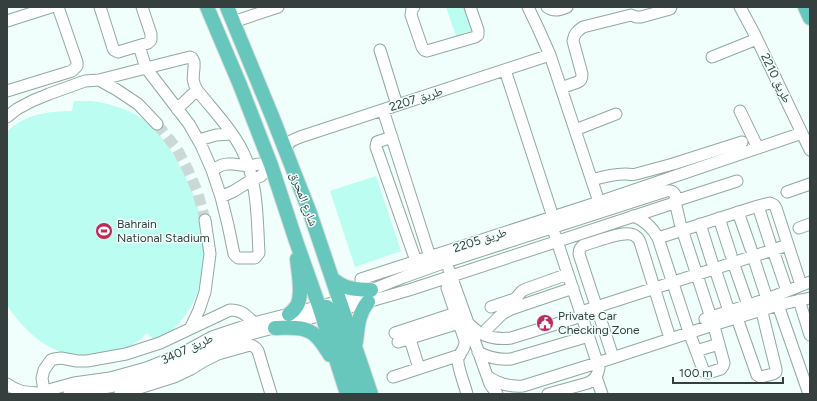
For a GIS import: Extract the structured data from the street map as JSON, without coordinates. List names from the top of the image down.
{
  "streets": {
    "main road": ["شارع المحرق"],
    "street": [
      "طريق 2210",
      "طريق 2207",
      "طريق 2205",
      "طريق 3407"
    ]
  },
  "crossings": [
    ["طريق 2210", "طريق 2205"],
    ["طريق 2207", "شارع المحرق"],
    ["شارع المحرق", "طريق 3407"]
  ],
  "places": {
    "sports": ["Bahrain National Stadium"],
    "public building": ["Private Car Checking Zone"]
  },
  "scale_bar": "100 m"
}
